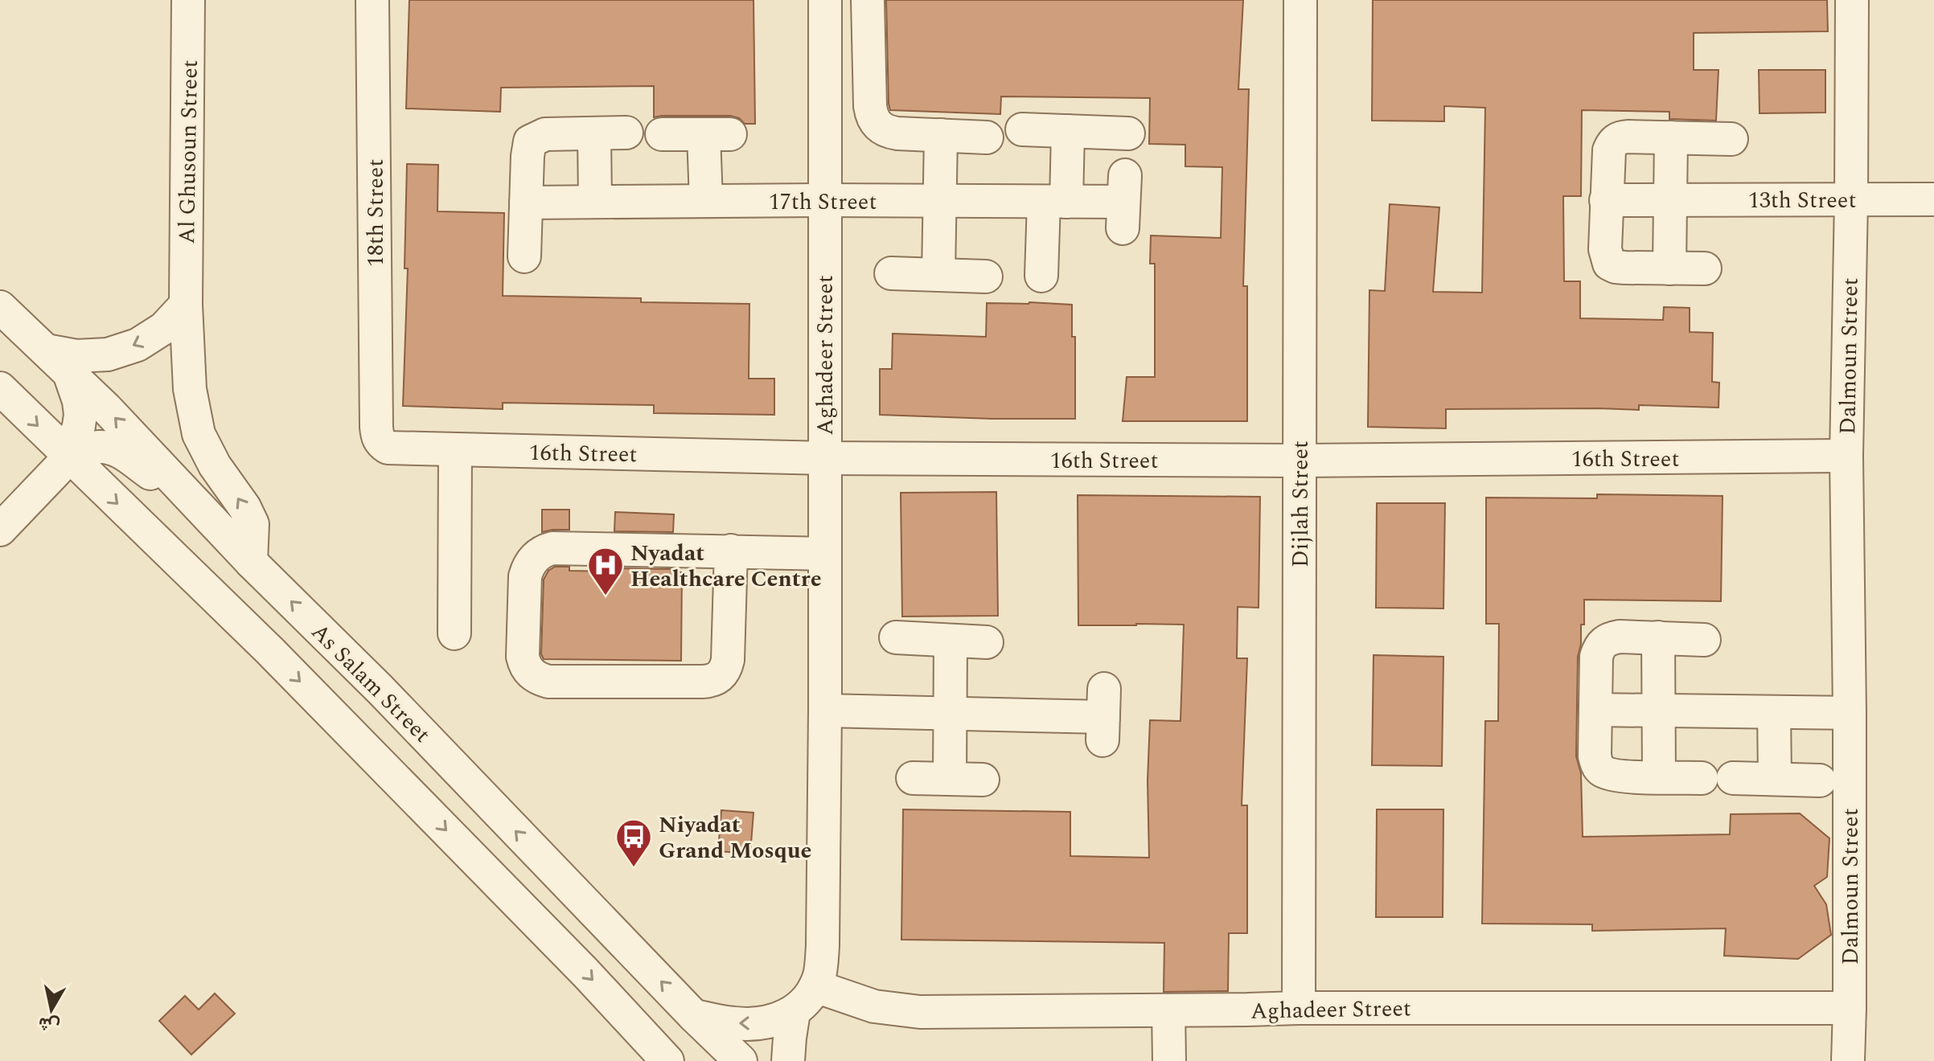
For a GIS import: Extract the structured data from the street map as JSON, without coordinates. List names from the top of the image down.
{
  "streets": {
    "street": [
      "Al Ghusoun Street",
      "13th Street",
      "17th Street",
      "18th Street",
      "Aghadeer Street",
      "Dalmoun Street",
      "16th Street",
      "Dijlah Street",
      "As Salam Street"
    ]
  },
  "crossings": [
    ["Al Ghusoun Street", "As Salam Street"],
    ["13th Street", "Dalmoun Street"],
    ["17th Street", "Aghadeer Street"],
    ["18th Street", "16th Street"],
    ["Aghadeer Street", "Dalmoun Street"],
    ["Aghadeer Street", "16th Street"],
    ["Aghadeer Street", "Dijlah Street"],
    ["Dalmoun Street", "16th Street"],
    ["16th Street", "Dijlah Street"]
  ],
  "places": {
    "hospital": ["Nyadat Healthcare Centre"],
    "bus stop": ["Niyadat Grand Mosque"]
  },
  "north": "bottom"
}
